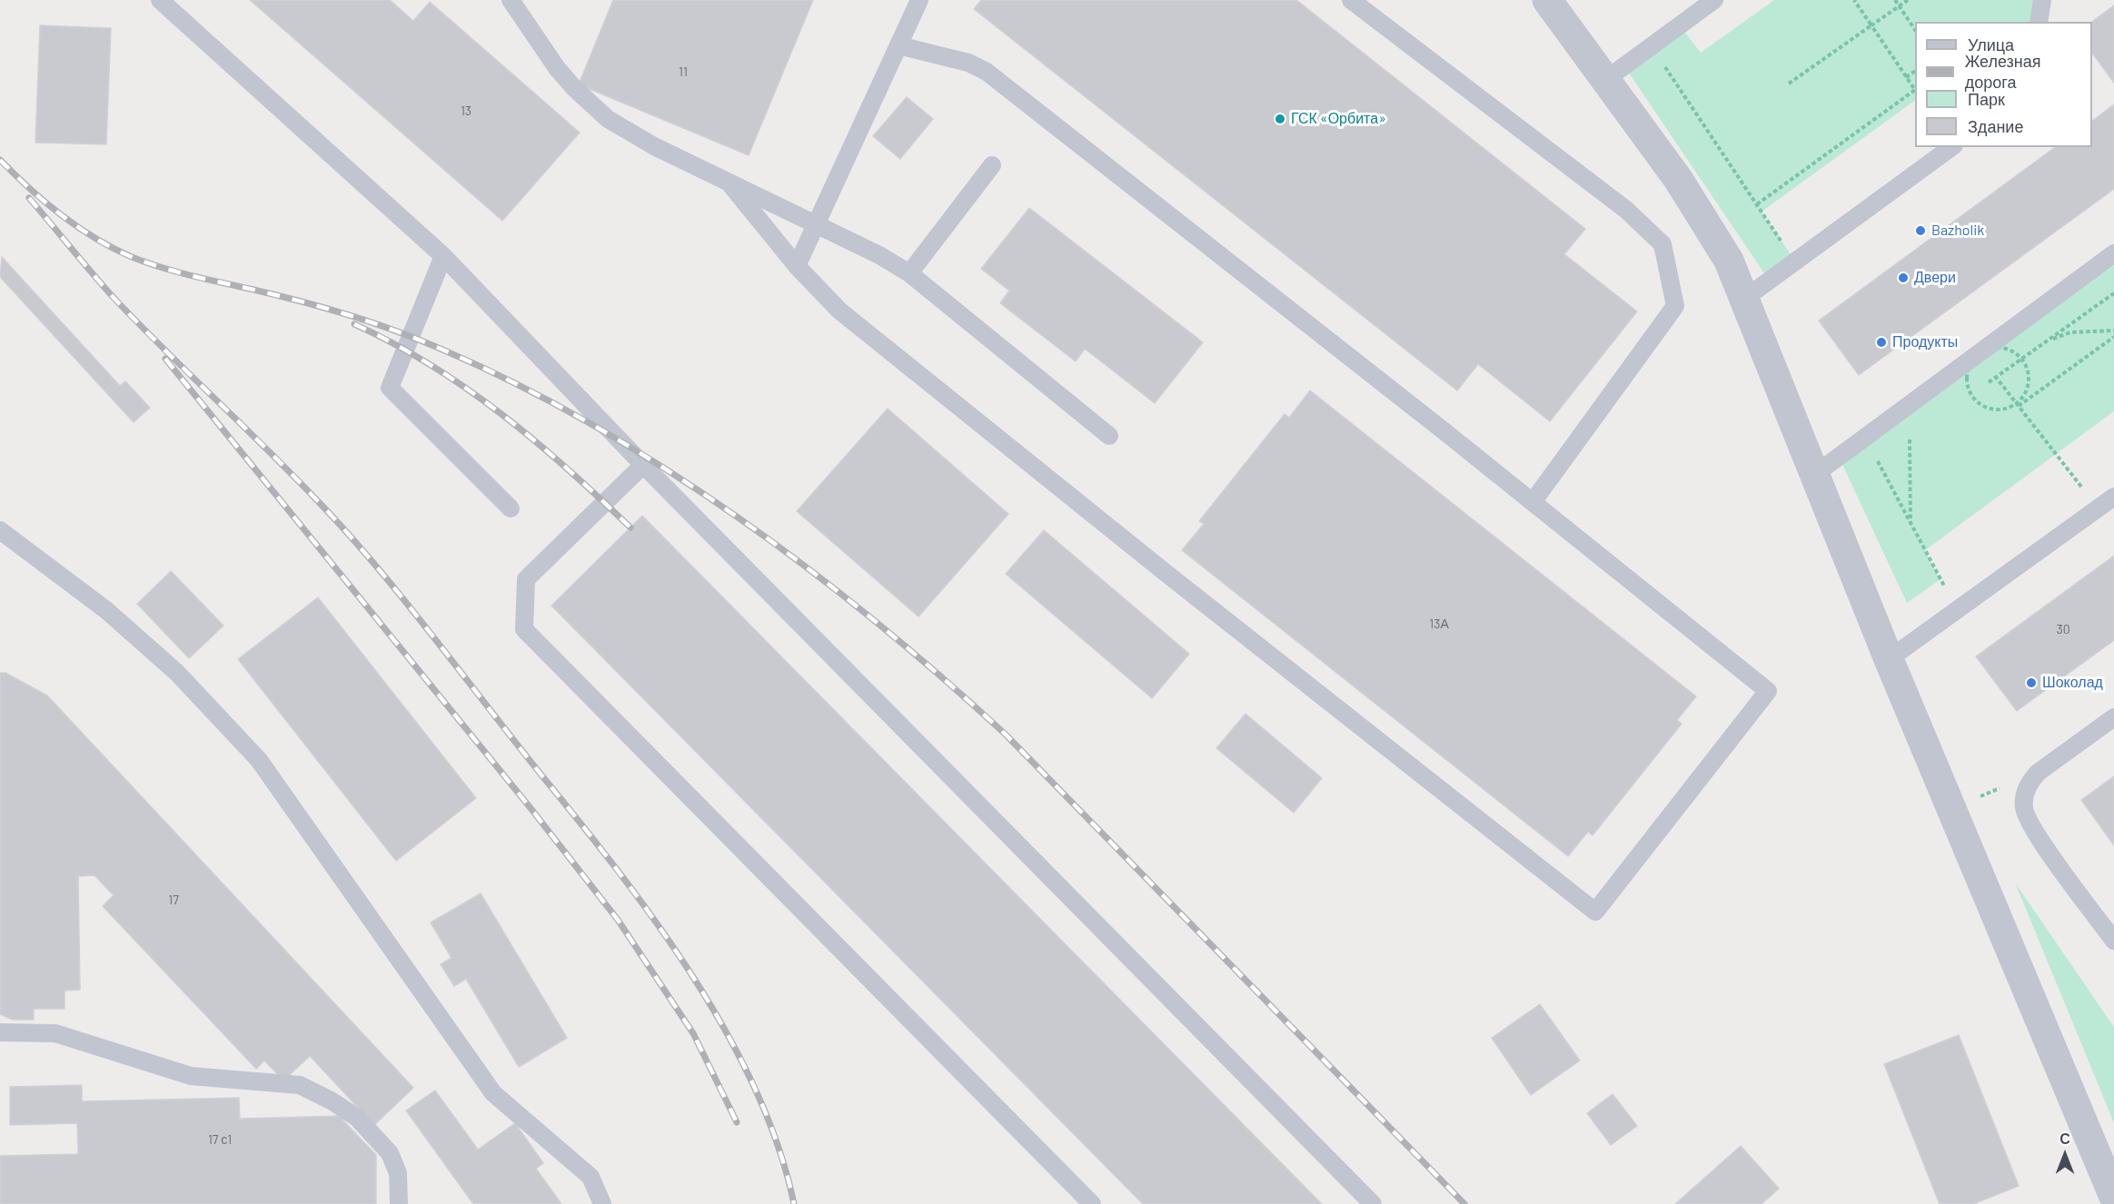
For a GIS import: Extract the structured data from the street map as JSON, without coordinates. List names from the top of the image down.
{
  "places": [
    "ГСК «Орбита»",
    "Bazholik",
    "Двери",
    "Продукты",
    "Шоколад"
  ],
  "house_numbers": [
    "11",
    "13",
    "13А",
    "30",
    "17",
    "17 с1"
  ],
  "legend": [
    "Улица",
    "Железная дорога",
    "Парк",
    "Здание"
  ],
  "north": "top"
}
